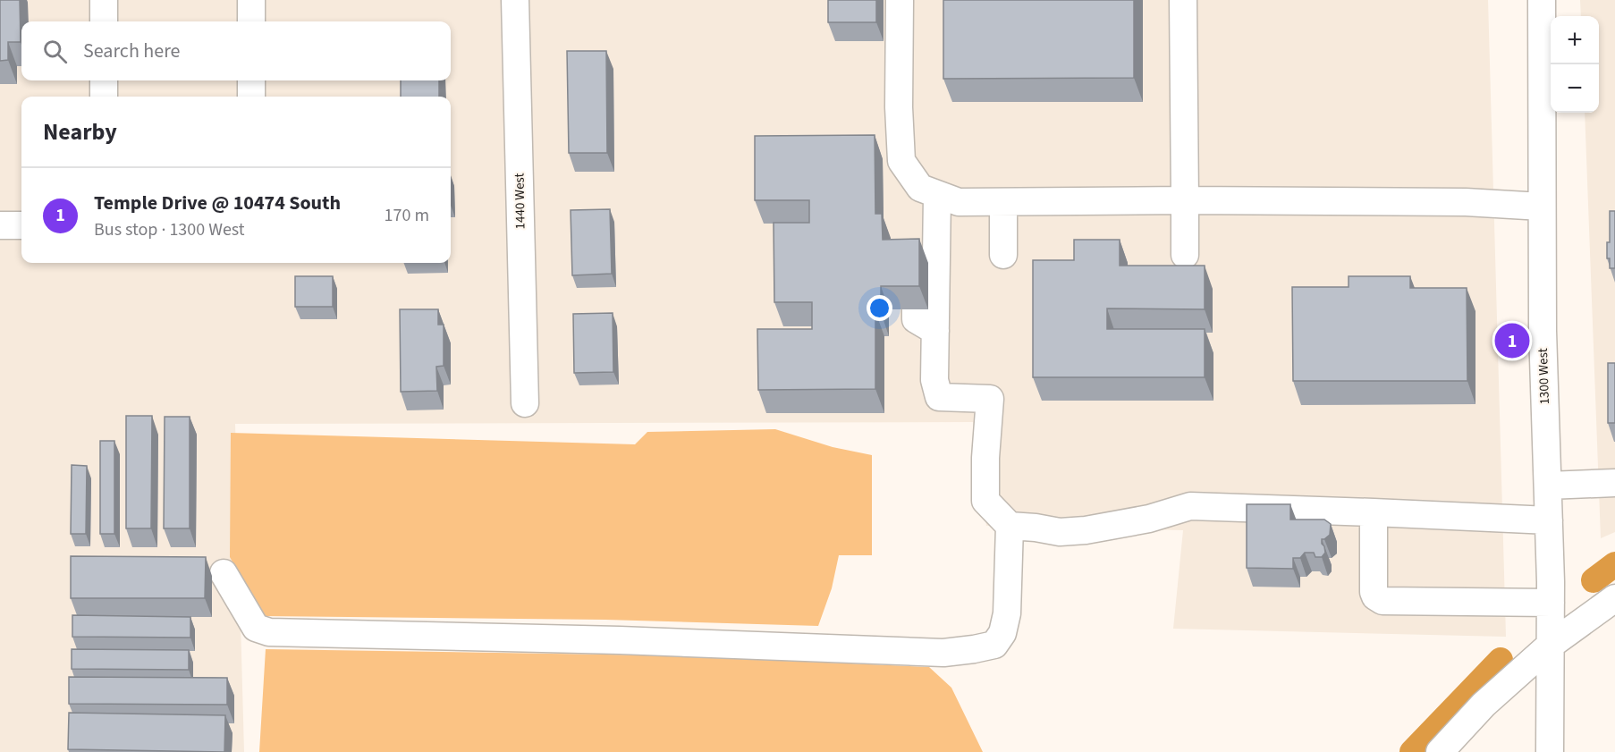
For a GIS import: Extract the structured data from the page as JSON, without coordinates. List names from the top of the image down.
{
  "streets": {
    "street": ["1440 West", "1300 West"]
  },
  "page": {
    "map_buttons": ["+", "−"],
    "search": "Search here",
    "heading": "Nearby",
    "list": [
      {
        "mark": "1",
        "name": "Temple Drive @ 10474 South",
        "note": "Bus stop · 1300 West",
        "value": "170 m"
      }
    ],
    "pins": "1"
  }
}
